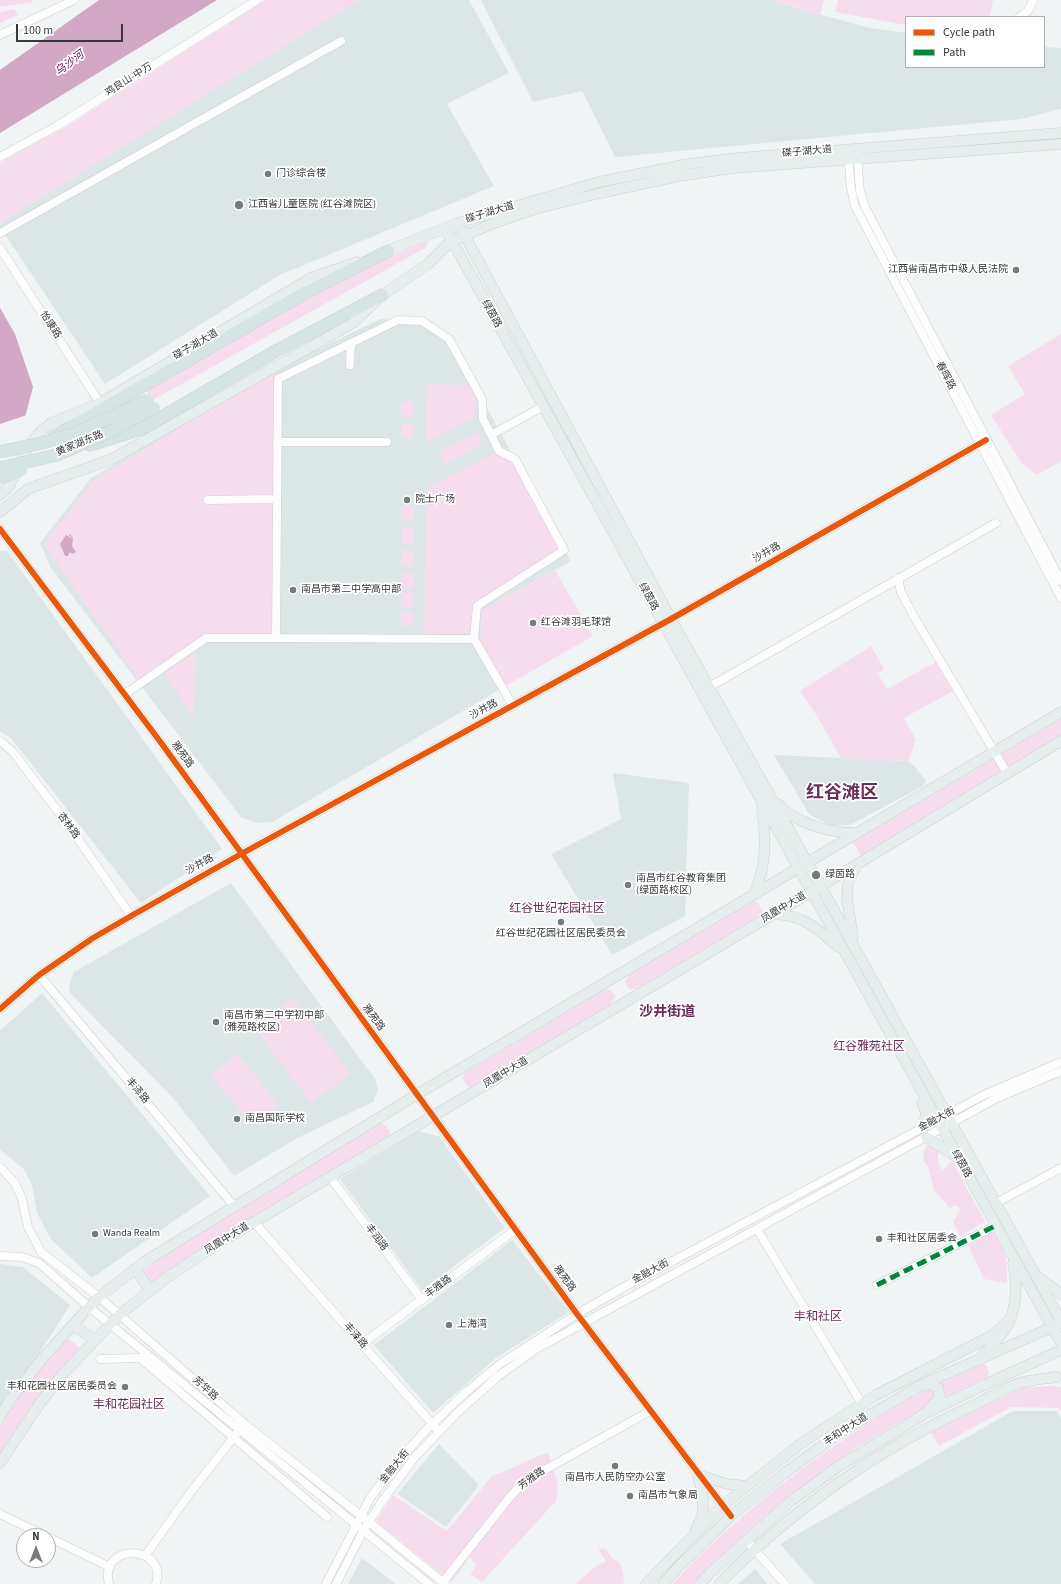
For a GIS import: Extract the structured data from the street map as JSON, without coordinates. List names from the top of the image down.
{
  "streets": {
    "highway": ["黄家湖东路"],
    "main road": [
      "碟子湖大道",
      "绿茵路",
      "凤凰中大道",
      "丰和中大道"
    ],
    "street": [
      "鸡良山-中万",
      "怡康路",
      "春晖路",
      "沙井路",
      "雅苑路",
      "杏林路",
      "丰泽路",
      "金融大街",
      "丰润路",
      "丰雅路",
      "芳华路",
      "芳雅路"
    ]
  },
  "crossings": [
    ["碟子湖大道", "绿茵路"],
    ["碟子湖大道", "怡康路"],
    ["碟子湖大道", "春晖路"],
    ["绿茵路", "沙井路"],
    ["绿茵路", "凤凰中大道"],
    ["绿茵路", "金融大街"],
    ["绿茵路", "丰和中大道"],
    ["春晖路", "沙井路"],
    ["沙井路", "雅苑路"],
    ["沙井路", "杏林路"],
    ["沙井路", "丰泽路"],
    ["雅苑路", "凤凰中大道"],
    ["雅苑路", "金融大街"],
    ["雅苑路", "丰雅路"],
    ["雅苑路", "丰和中大道"],
    ["雅苑路", "芳雅路"],
    ["凤凰中大道", "丰泽路"],
    ["凤凰中大道", "丰润路"],
    ["凤凰中大道", "芳华路"],
    ["丰泽路", "金融大街"],
    ["丰泽路", "丰雅路"],
    ["金融大街", "芳华路"],
    ["丰润路", "丰雅路"],
    ["芳华路", "芳雅路"]
  ],
  "districts": [
    "红谷滩区",
    "红谷世纪花园社区",
    "沙井街道",
    "红谷雅苑社区",
    "丰和社区",
    "丰和花园社区"
  ],
  "water": ["乌沙河"],
  "places": [
    "门诊综合楼",
    "江西省儿童医院 (红谷滩院区)",
    "江西省南昌市中级人民法院",
    "院士广场",
    "南昌市第二中学高中部",
    "红谷滩羽毛球馆",
    "绿茵路",
    "南昌市红谷教育集团 (绿茵路校区)",
    "红谷世纪花园社区居民委员会",
    "南昌市第二中学初中部 (雅苑路校区)",
    "南昌国际学校",
    "Wanda Realm",
    "丰和社区居委会",
    "上海湾",
    "丰和花园社区居民委员会",
    "南昌市人民防空办公室",
    "南昌市气象局"
  ],
  "legend": ["Cycle path", "Path"],
  "scale_bar": "100 m",
  "north": "top"
}
